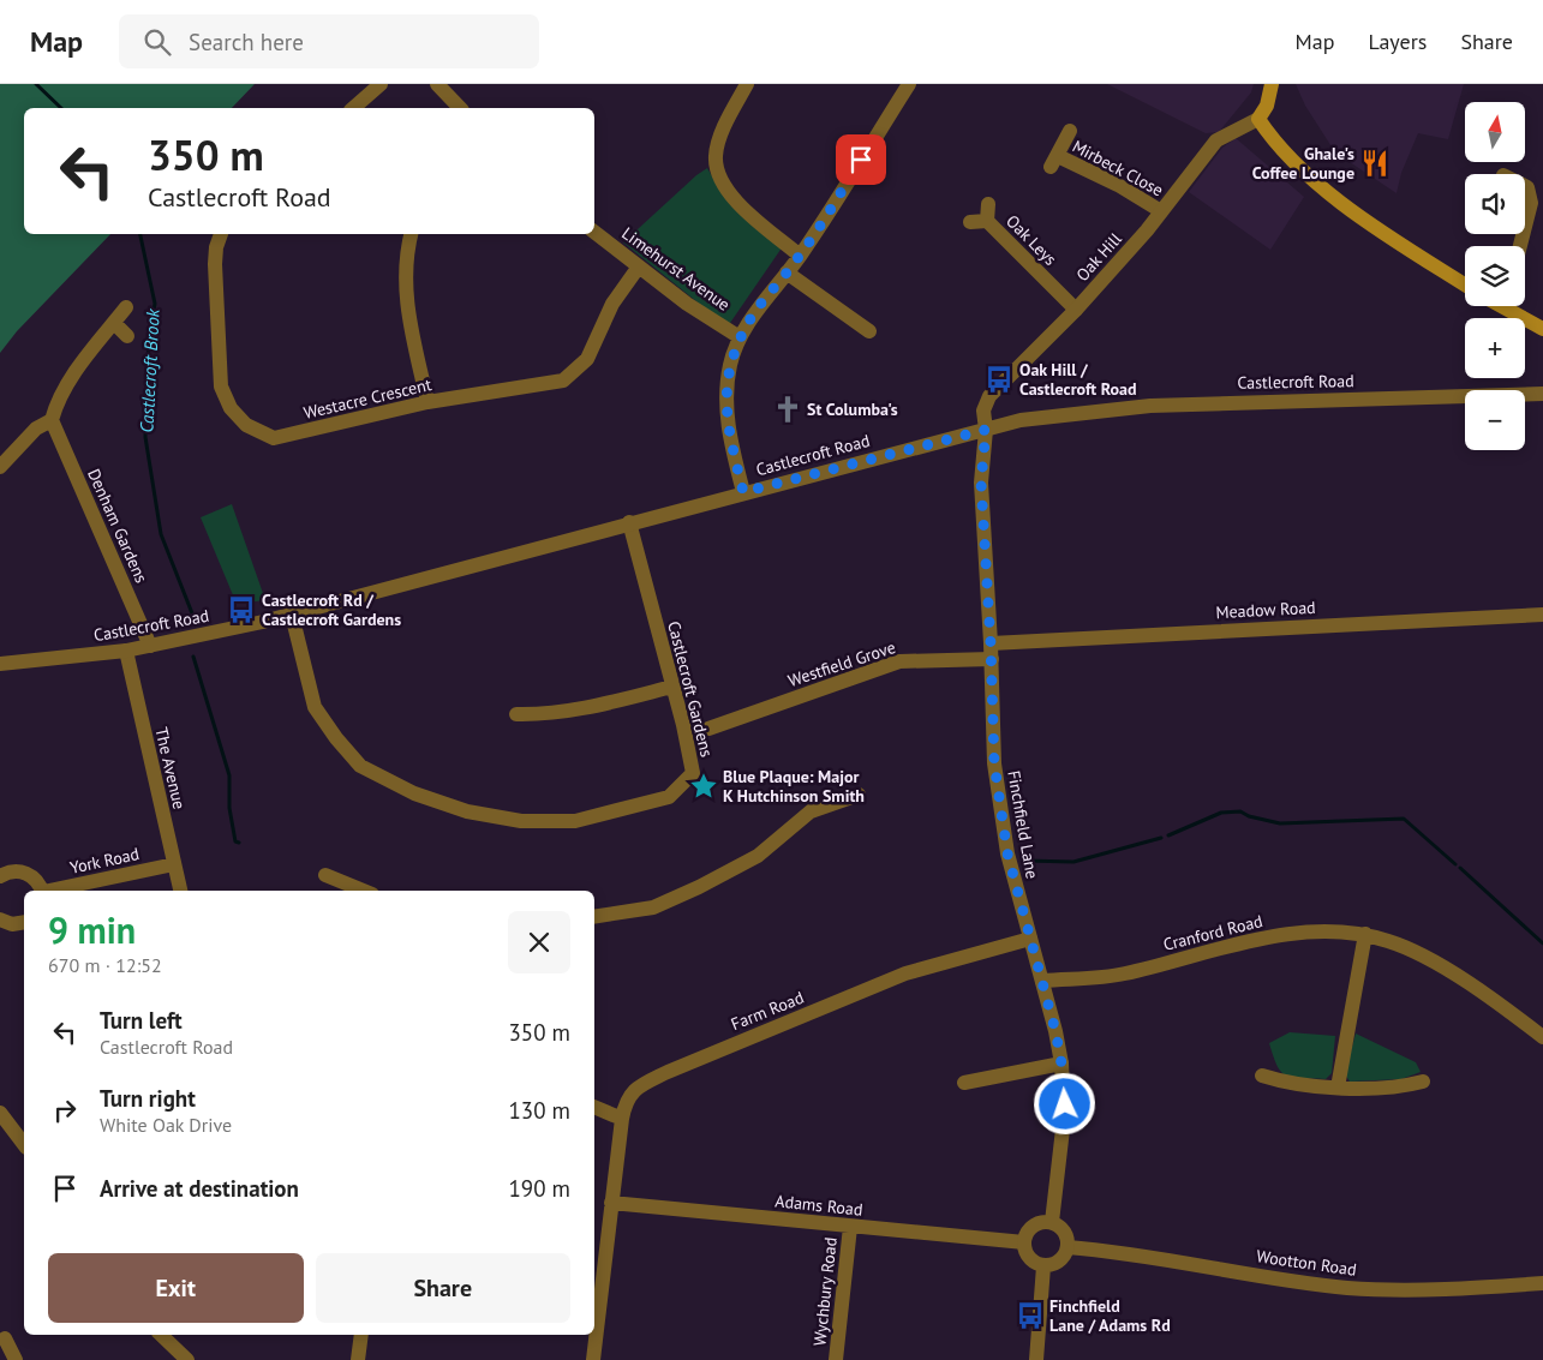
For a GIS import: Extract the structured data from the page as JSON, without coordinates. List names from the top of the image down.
{
  "streets": {
    "street": [
      "Mirbeck Close",
      "Oak Leys",
      "Oak Hill",
      "Limehurst Avenue",
      "Castlecroft Road",
      "Westacre Crescent",
      "Denham Gardens",
      "Meadow Road",
      "Westfield Grove",
      "Castlecroft Gardens",
      "The Avenue",
      "Finchfield Lane",
      "York Road",
      "Cranford Road",
      "Farm Road",
      "Adams Road",
      "Wootton Road",
      "Wychbury Road"
    ]
  },
  "crossings": [
    ["Mirbeck Close", "Oak Hill"],
    ["Oak Leys", "Oak Hill"],
    ["Oak Hill", "Castlecroft Road"],
    ["Oak Hill", "Finchfield Lane"],
    ["Limehurst Avenue", "Westacre Crescent"],
    ["Castlecroft Road", "Denham Gardens"],
    ["Castlecroft Road", "Castlecroft Gardens"],
    ["Castlecroft Road", "The Avenue"],
    ["Castlecroft Road", "Finchfield Lane"],
    ["Meadow Road", "Westfield Grove"],
    ["Meadow Road", "Finchfield Lane"],
    ["Westfield Grove", "Finchfield Lane"],
    ["The Avenue", "York Road"],
    ["Finchfield Lane", "Cranford Road"],
    ["Finchfield Lane", "Farm Road"],
    ["Finchfield Lane", "Adams Road"],
    ["Finchfield Lane", "Wootton Road"],
    ["Farm Road", "Adams Road"],
    ["Adams Road", "Wootton Road"],
    ["Adams Road", "Wychbury Road"]
  ],
  "water": ["Castlecroft Brook"],
  "places": {
    "restaurant": ["Ghale's Coffee Lounge"],
    "bus stop": ["Oak Hill / Castlecroft Road", "Castlecroft Rd / Castlecroft Gardens", "Finchfield Lane / Adams Rd"],
    "church": ["St Columba's"],
    "place": ["Blue Plaque: Major K Hutchinson Smith"]
  },
  "north": "top",
  "page": {
    "header": "Map",
    "search": "Search here",
    "nav": ["Map", "Layers", "Share"],
    "map_buttons": ["+", "−"],
    "turn": ["350 m", "Castlecroft Road"],
    "heading": ["9 min", "670 m · 12:52"],
    "list": [
      {
        "name": "Turn left",
        "note": "Castlecroft Road",
        "value": "350 m"
      },
      {
        "name": "Turn right",
        "note": "White Oak Drive",
        "value": "130 m"
      },
      {
        "name": "Arrive at destination",
        "value": "190 m"
      }
    ],
    "buttons": ["Exit", "Share"]
  }
}
